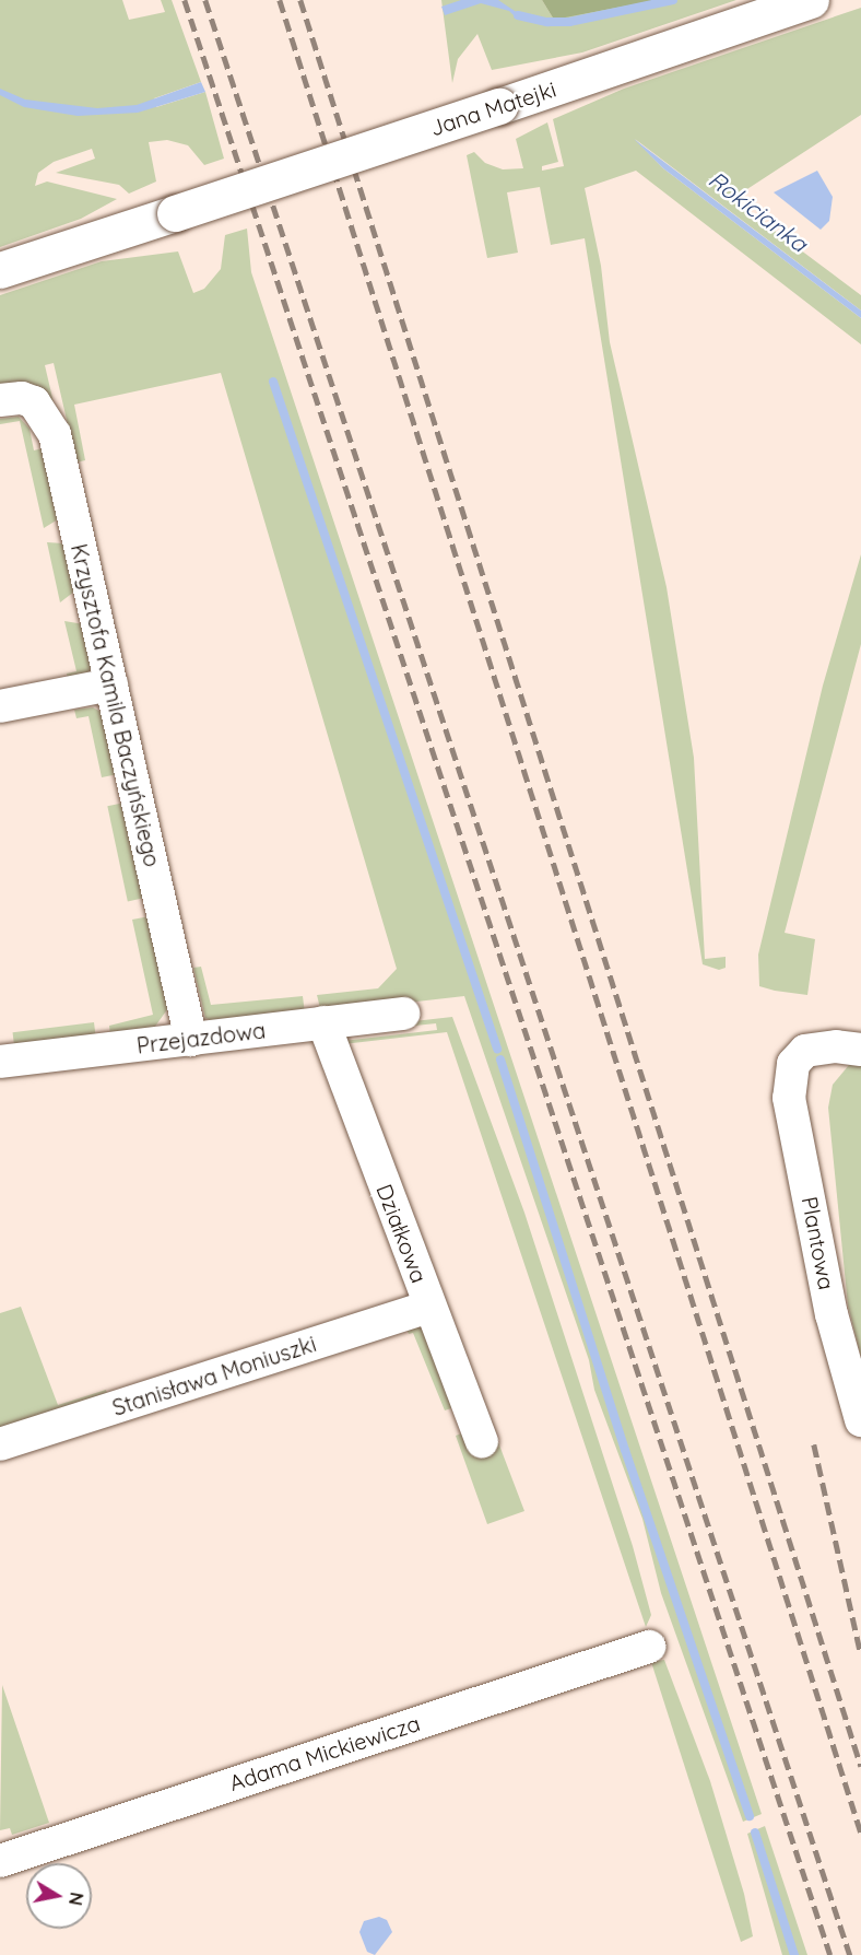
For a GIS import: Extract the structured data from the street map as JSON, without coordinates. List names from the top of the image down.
{
  "streets": {
    "street": [
      "Jana Matejki",
      "Krzysztofa Kamila Baczyńskiego",
      "Przejazdowa",
      "Działkowa",
      "Plantowa",
      "Stanisława Moniuszki",
      "Adama Mickiewicza"
    ]
  },
  "crossings": [
    ["Krzysztofa Kamila Baczyńskiego", "Przejazdowa"],
    ["Przejazdowa", "Działkowa"],
    ["Działkowa", "Stanisława Moniuszki"]
  ],
  "water": ["Rokicianka"],
  "north": "right"
}
